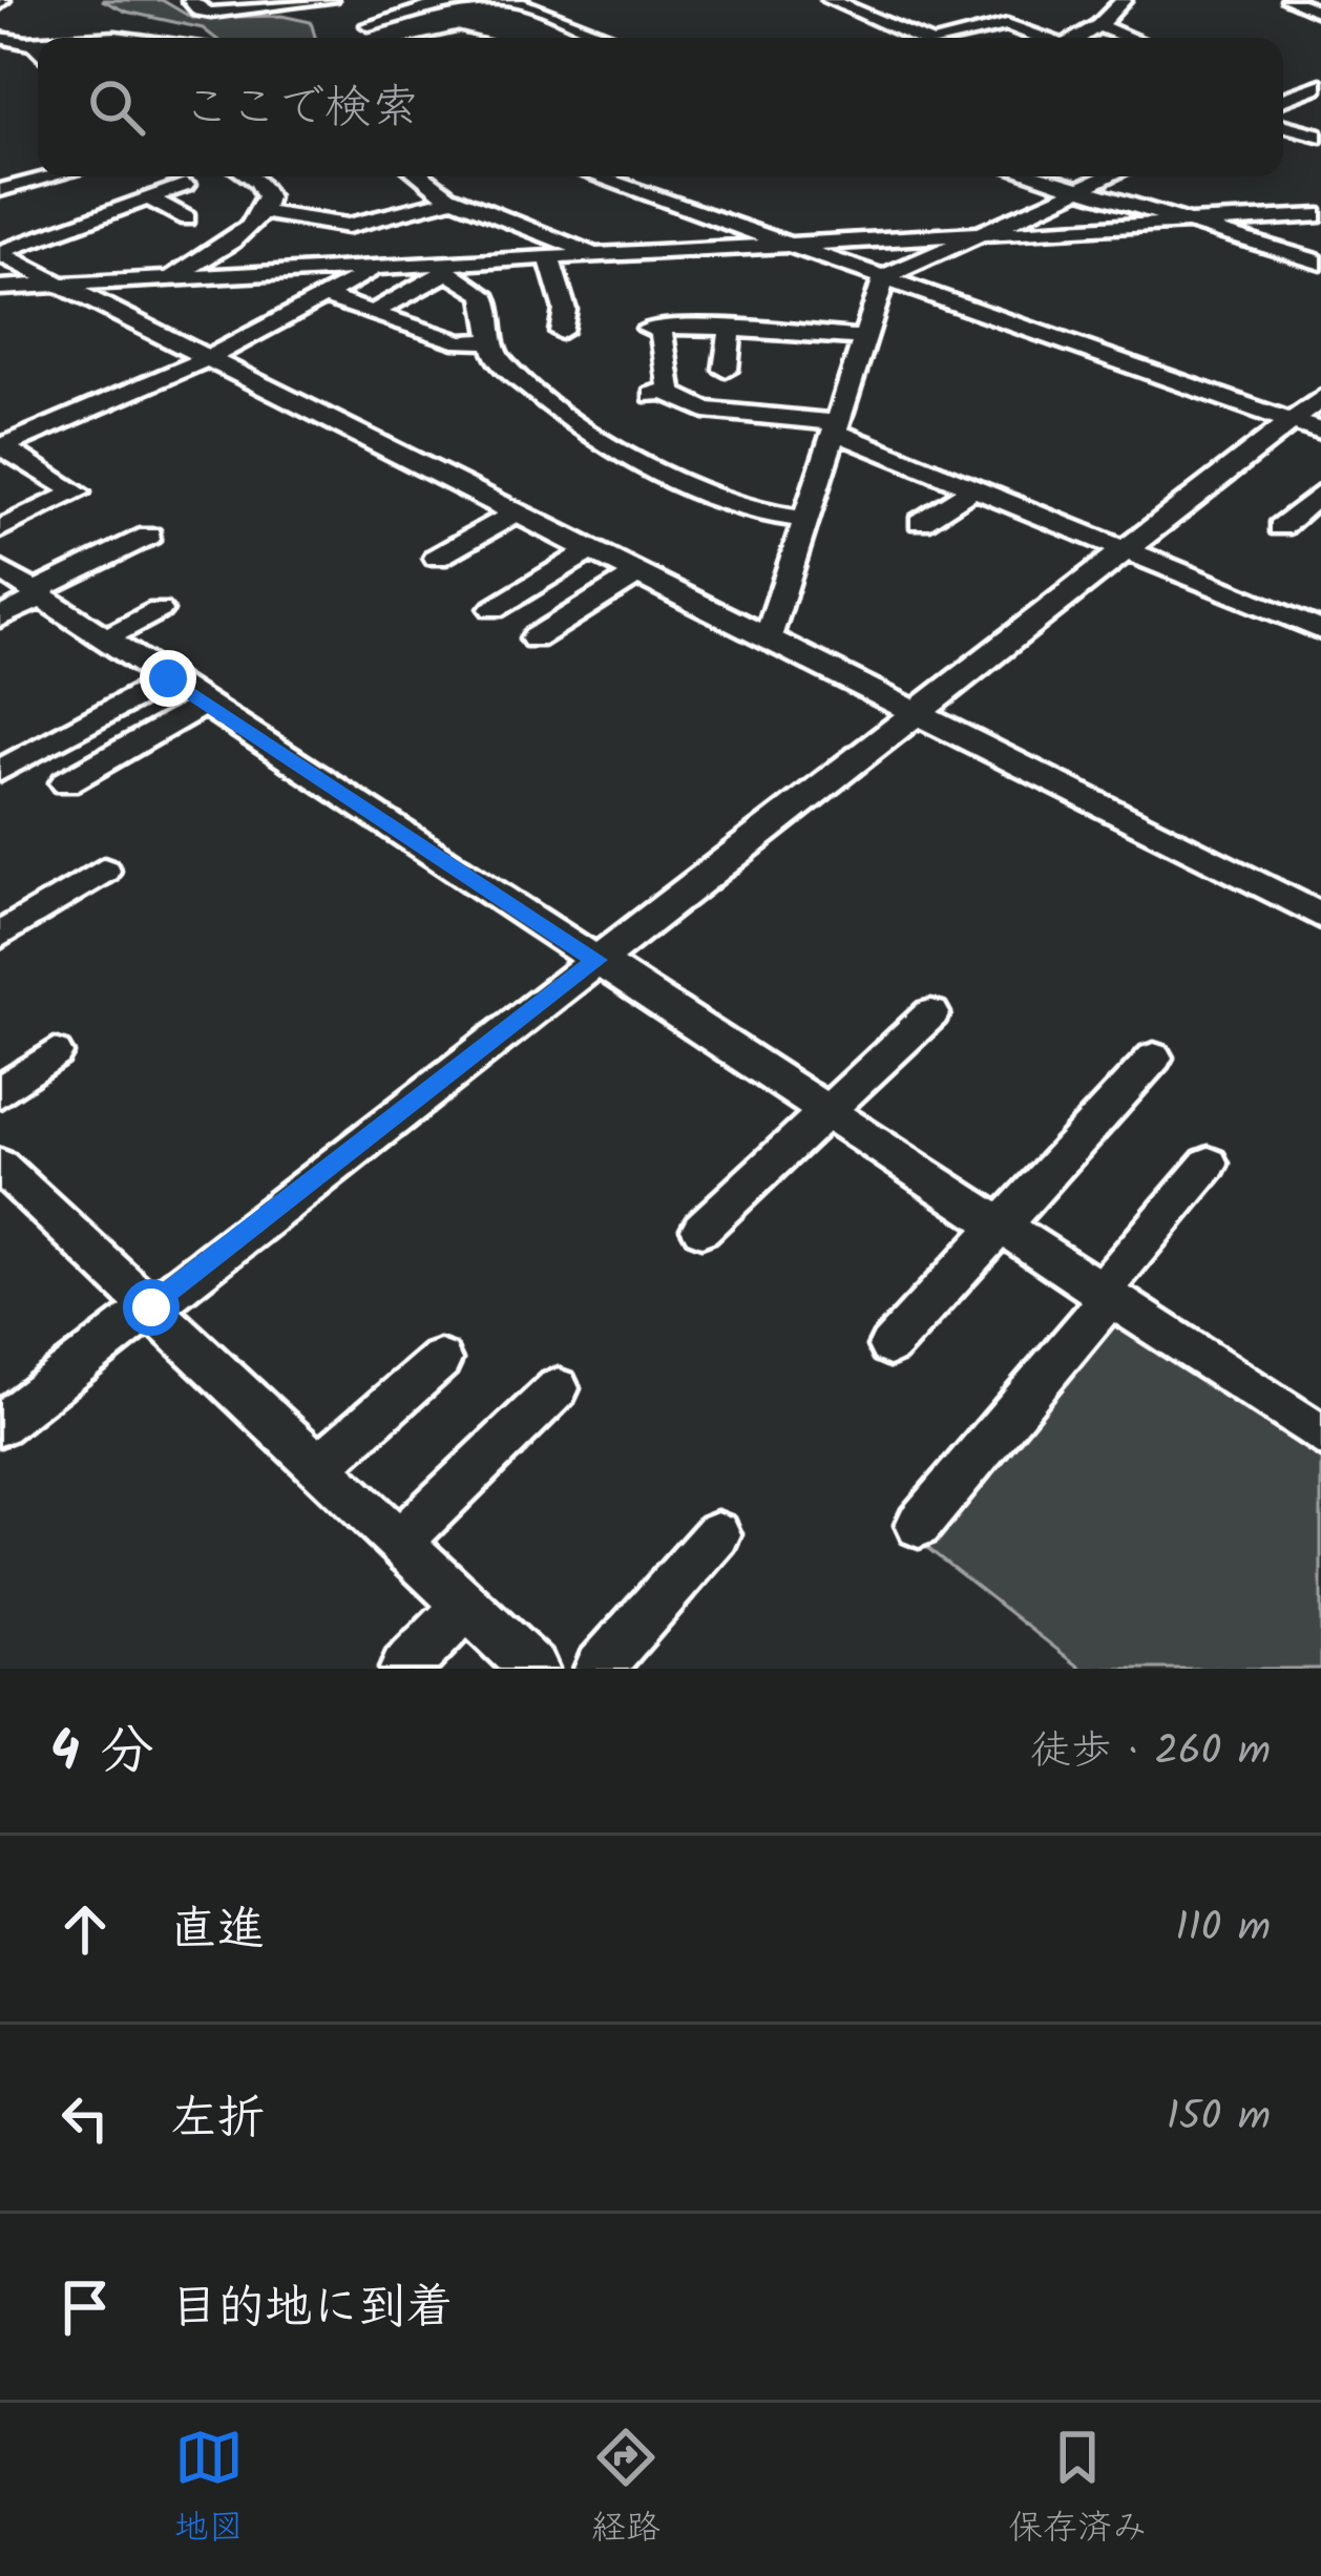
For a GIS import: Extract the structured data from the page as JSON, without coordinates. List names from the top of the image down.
{
  "page": {
    "search": "ここで検索",
    "heading": ["4 分", "徒歩 · 260 m"],
    "list": [
      ["直進", "110 m"],
      ["左折", "150 m"],
      "目的地に到着"
    ],
    "nav": ["地図", "経路", "保存済み"]
  }
}
